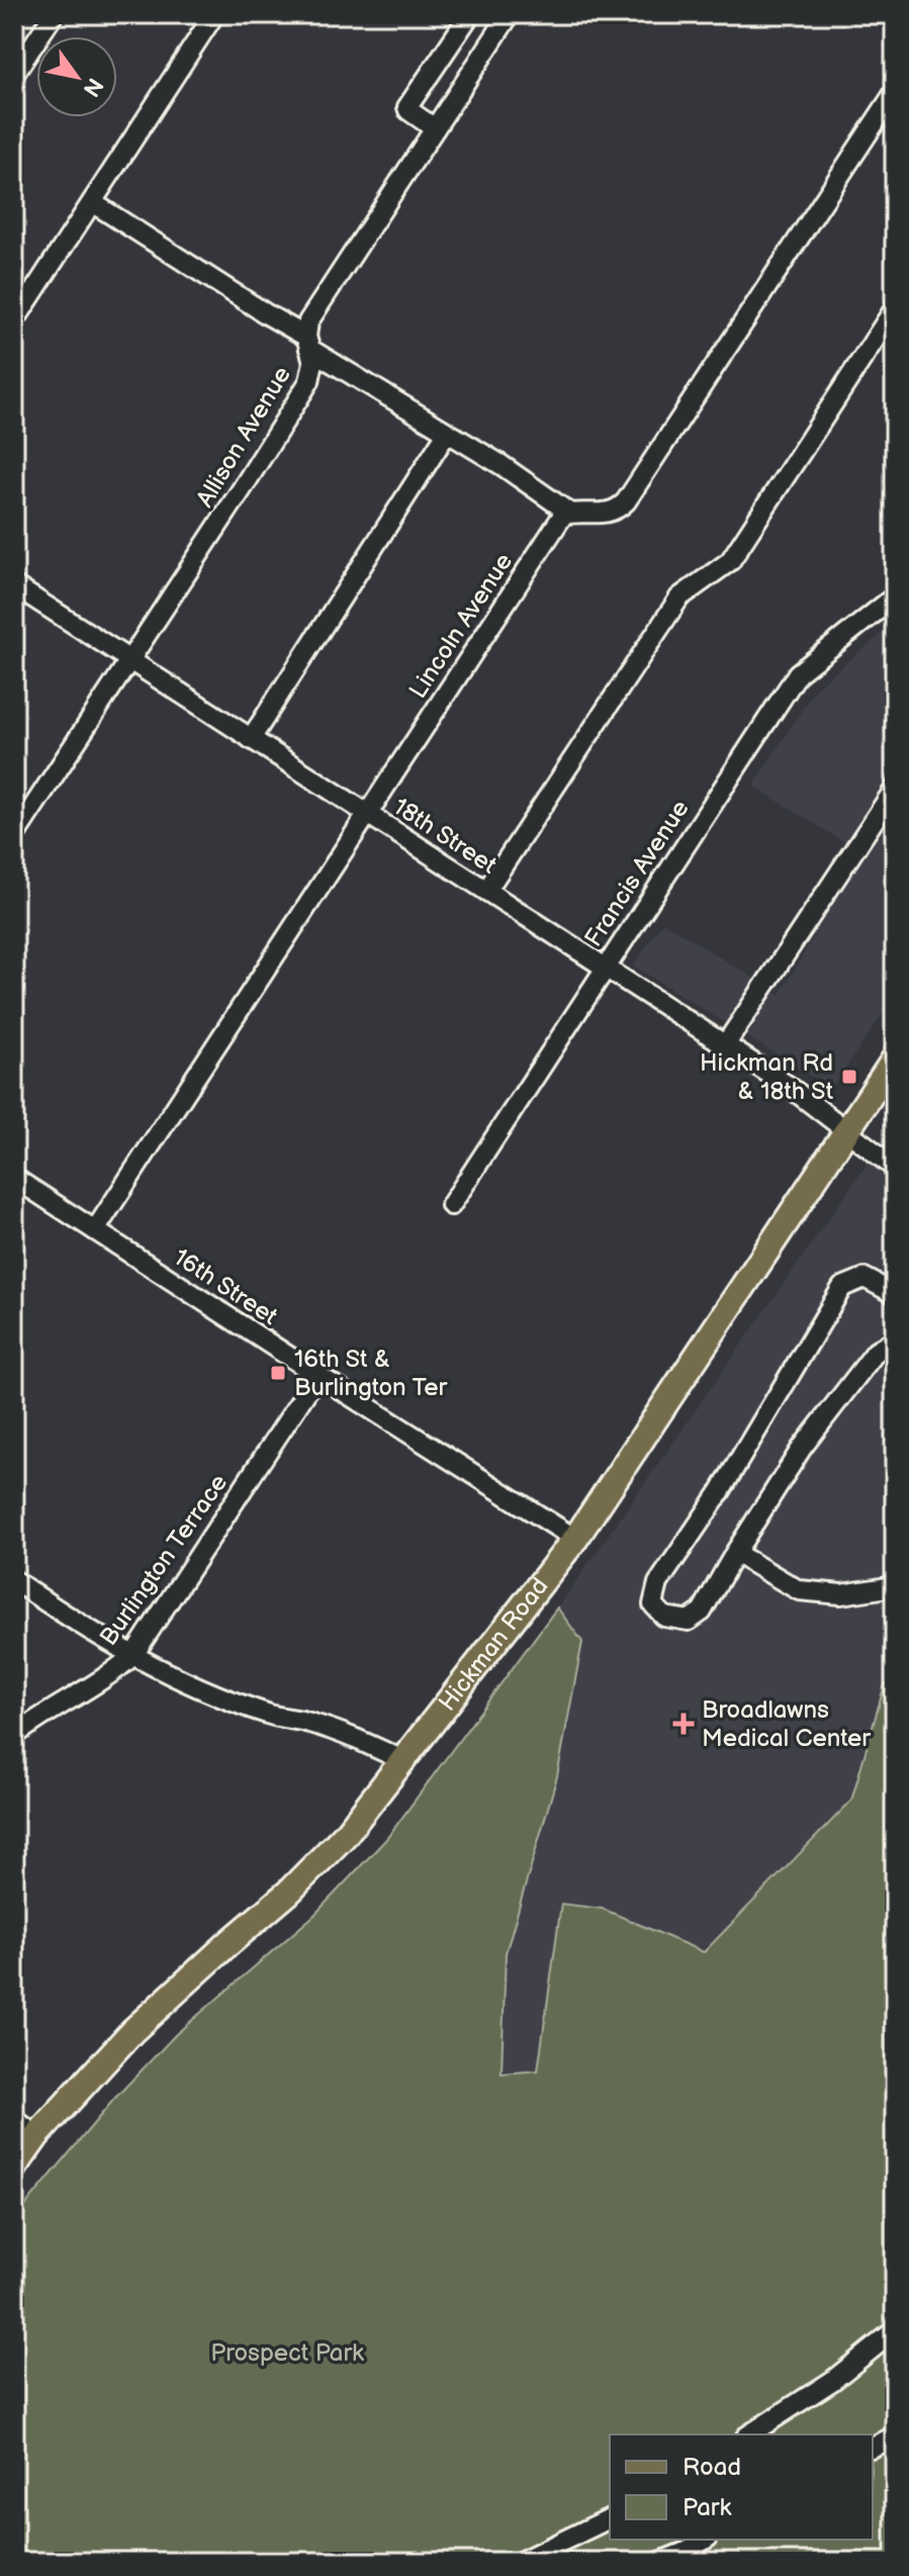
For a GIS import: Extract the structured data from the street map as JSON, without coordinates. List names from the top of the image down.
{
  "streets": {
    "main road": ["Hickman Road"],
    "street": [
      "Allison Avenue",
      "Lincoln Avenue",
      "18th Street",
      "Francis Avenue",
      "16th Street",
      "Burlington Terrace"
    ]
  },
  "crossings": [
    ["Allison Avenue", "18th Street"],
    ["Lincoln Avenue", "18th Street"],
    ["Lincoln Avenue", "16th Street"],
    ["18th Street", "Francis Avenue"],
    ["18th Street", "Hickman Road"],
    ["16th Street", "Burlington Terrace"],
    ["16th Street", "Hickman Road"]
  ],
  "parks": ["Prospect Park"],
  "places": {
    "transit": ["Hickman Rd & 18th St", "16th St & Burlington Ter"],
    "health": ["Broadlawns Medical Center"]
  },
  "legend": ["Road", "Park"],
  "north": "bottom right"
}
